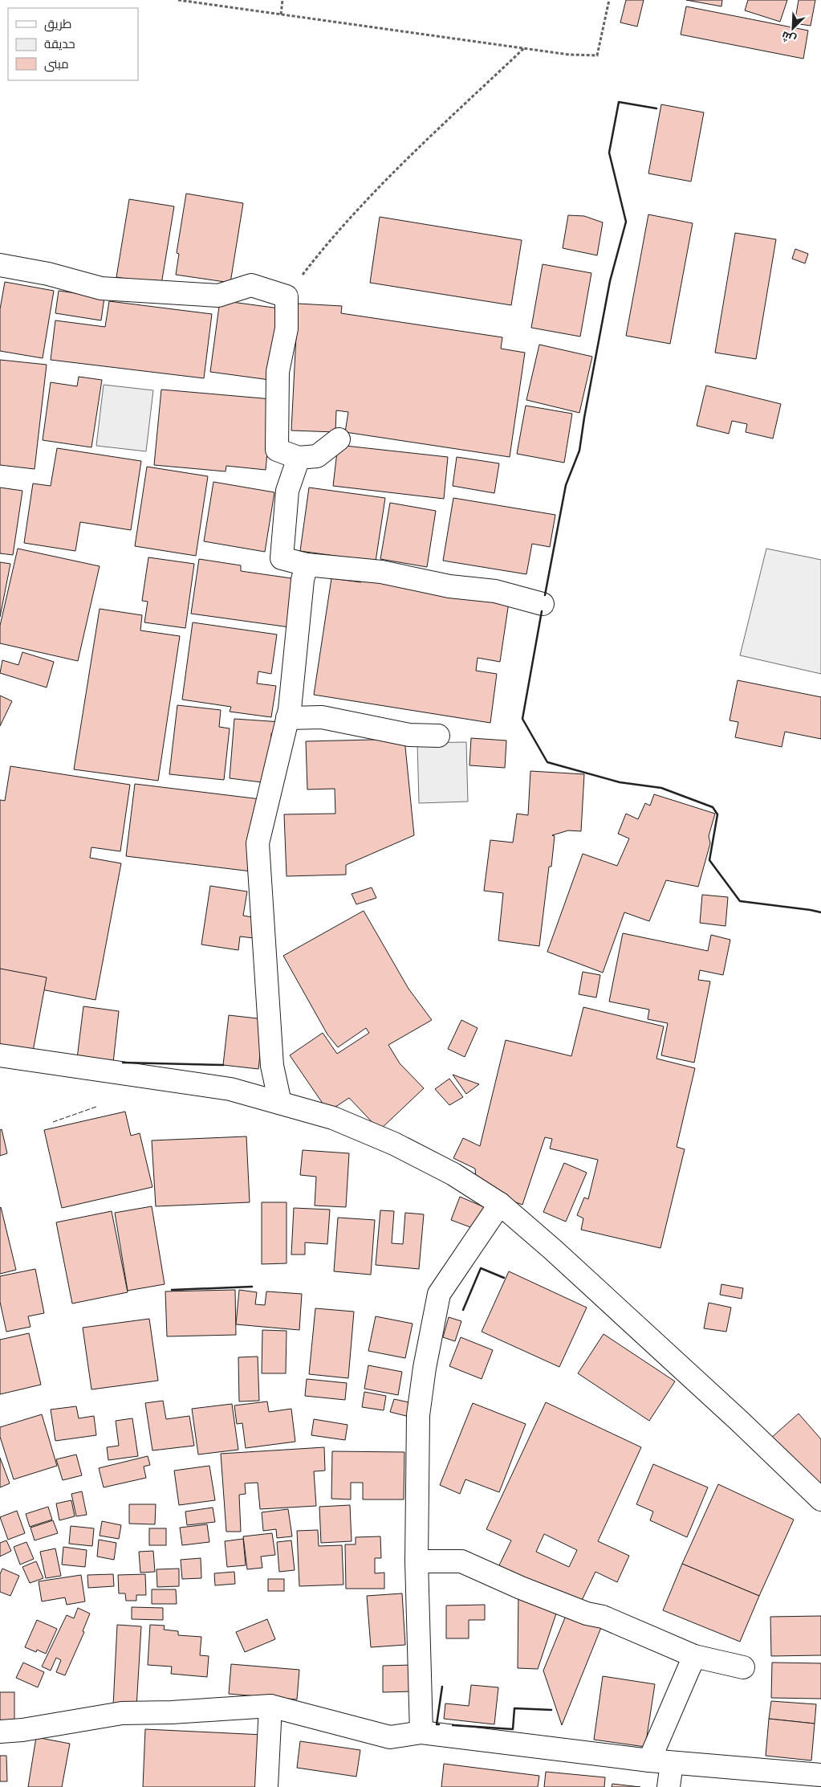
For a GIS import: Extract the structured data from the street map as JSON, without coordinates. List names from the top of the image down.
{
  "legend": ["طريق", "حديقة", "مبنى"],
  "north": "bottom left"
}
